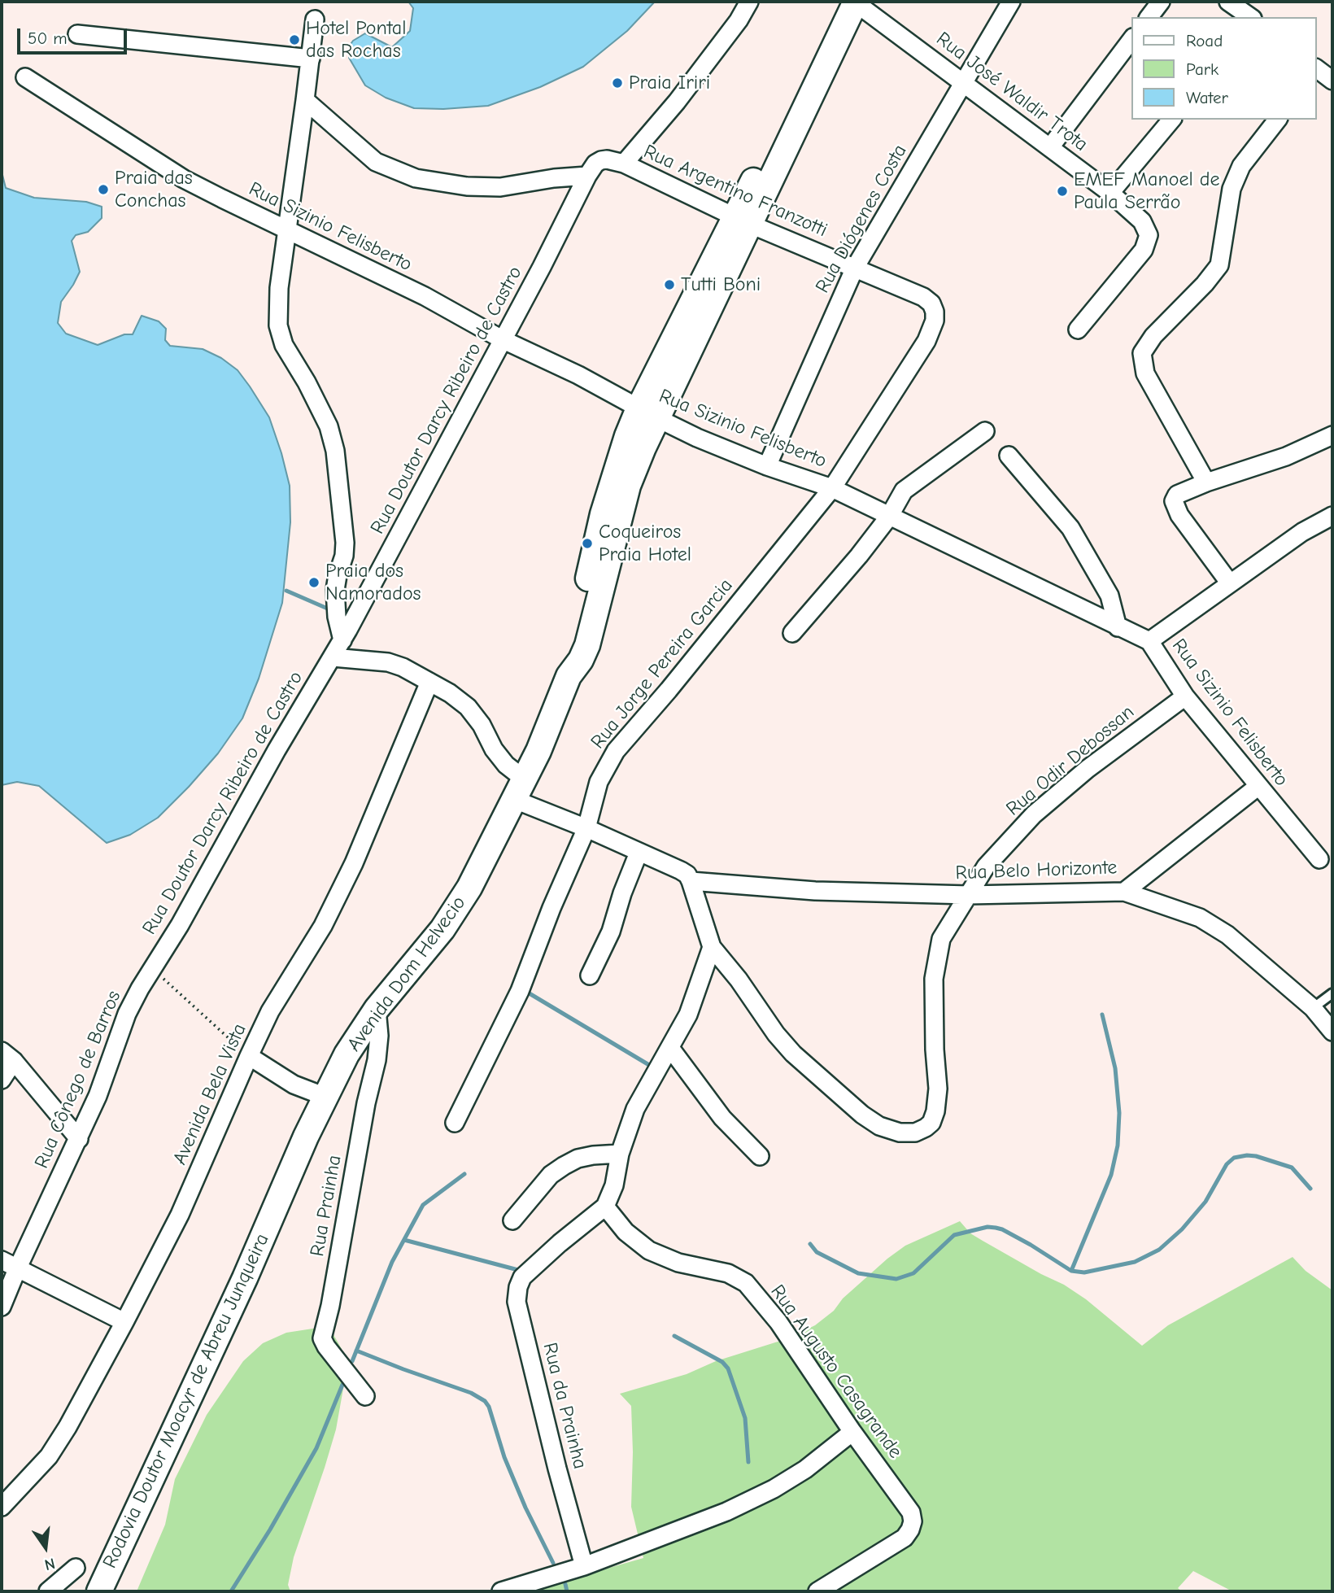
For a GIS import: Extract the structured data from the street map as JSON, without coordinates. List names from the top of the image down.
{
  "streets": {
    "street": [
      "Rua José Waldir Trota",
      "Rua Argentino Franzotti",
      "Rua Diógenes Costa",
      "Rua Sizinio Felisberto",
      "Rua Doutor Darcy Ribeiro de Castro",
      "Rua Jorge Pereira Garcia",
      "Rua Odir Debossan",
      "Rua Belo Horizonte",
      "Avenida Dom Helvecio",
      "Rua Cônego de Barros",
      "Avenida Bela Vista",
      "Rua Prainha",
      "Rua Augusto Casagrande",
      "Rodovia Doutor Moacyr de Abreu Junqueira",
      "Rua da Prainha"
    ]
  },
  "crossings": [
    ["Rua José Waldir Trota", "Rua Diógenes Costa"],
    ["Rua José Waldir Trota", "Avenida Dom Helvecio"],
    ["Rua Argentino Franzotti", "Rua Diógenes Costa"],
    ["Rua Argentino Franzotti", "Rua Jorge Pereira Garcia"],
    ["Rua Argentino Franzotti", "Avenida Dom Helvecio"],
    ["Rua Diógenes Costa", "Rua Sizinio Felisberto"],
    ["Rua Sizinio Felisberto", "Rua Doutor Darcy Ribeiro de Castro"],
    ["Rua Sizinio Felisberto", "Rua Jorge Pereira Garcia"],
    ["Rua Sizinio Felisberto", "Rua Odir Debossan"],
    ["Rua Sizinio Felisberto", "Rua Belo Horizonte"],
    ["Rua Sizinio Felisberto", "Avenida Dom Helvecio"],
    ["Rua Doutor Darcy Ribeiro de Castro", "Rua Cônego de Barros"],
    ["Rua Odir Debossan", "Rua Belo Horizonte"],
    ["Avenida Dom Helvecio", "Rua Prainha"],
    ["Avenida Dom Helvecio", "Rodovia Doutor Moacyr de Abreu Junqueira"],
    ["Rua Augusto Casagrande", "Rua da Prainha"]
  ],
  "places": [
    "Hotel Pontal das Rochas",
    "Praia Iriri",
    "Praia das Conchas",
    "EMEF Manoel de Paula Serrão",
    "Tutti Boni",
    "Coqueiros Praia Hotel",
    "Praia dos Namorados"
  ],
  "legend": ["Road", "Park", "Water"],
  "scale_bar": "50 m",
  "north": "bottom"
}
